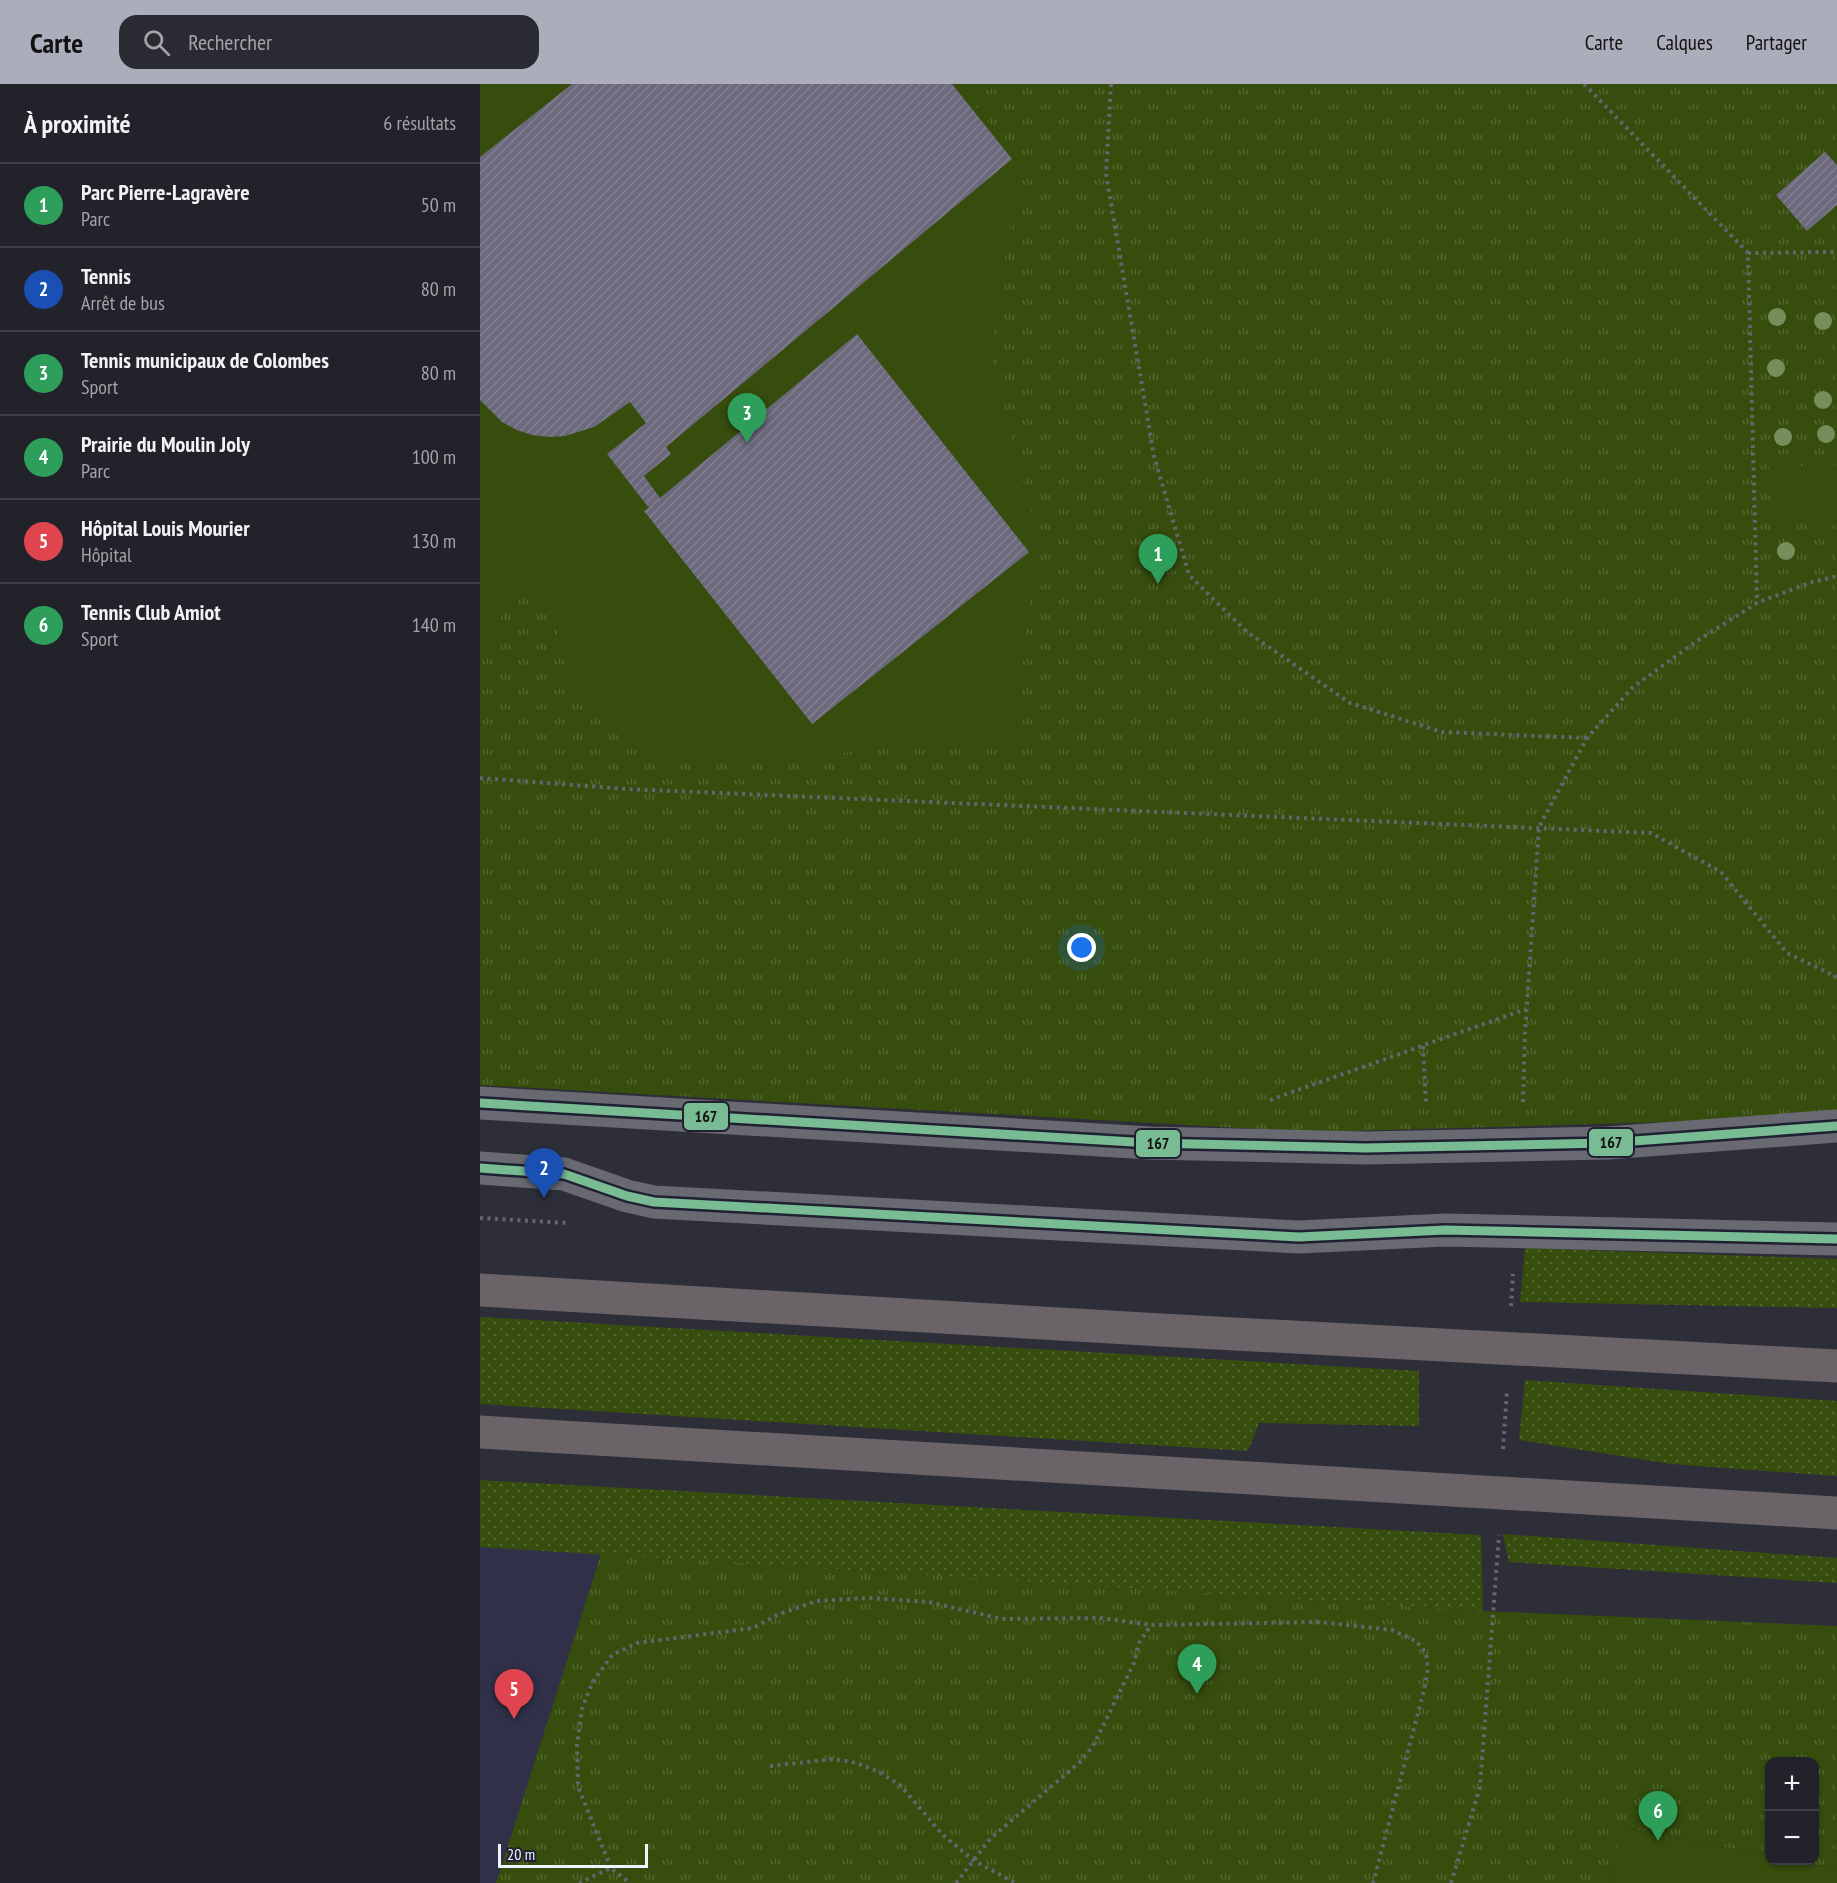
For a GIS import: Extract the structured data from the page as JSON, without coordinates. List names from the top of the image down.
{
  "lines": ["transit line 167"],
  "scale_bar": "20 m",
  "page": {
    "header": "Carte",
    "search": "Rechercher",
    "nav": ["Carte", "Calques", "Partager"],
    "heading": ["À proximité", "6 résultats"],
    "list": [
      {
        "mark": "1",
        "name": "Parc Pierre-Lagravère",
        "note": "Parc",
        "value": "50 m"
      },
      {
        "mark": "2",
        "name": "Tennis",
        "note": "Arrêt de bus",
        "value": "80 m"
      },
      {
        "mark": "3",
        "name": "Tennis municipaux de Colombes",
        "note": "Sport",
        "value": "80 m"
      },
      {
        "mark": "4",
        "name": "Prairie du Moulin Joly",
        "note": "Parc",
        "value": "100 m"
      },
      {
        "mark": "5",
        "name": "Hôpital Louis Mourier",
        "note": "Hôpital",
        "value": "130 m"
      },
      {
        "mark": "6",
        "name": "Tennis Club Amiot",
        "note": "Sport",
        "value": "140 m"
      }
    ],
    "pins": [
      "3",
      "1",
      "2",
      "4",
      "5",
      "6"
    ],
    "map_buttons": ["+", "−"],
    "scale": "20 m"
  }
}
